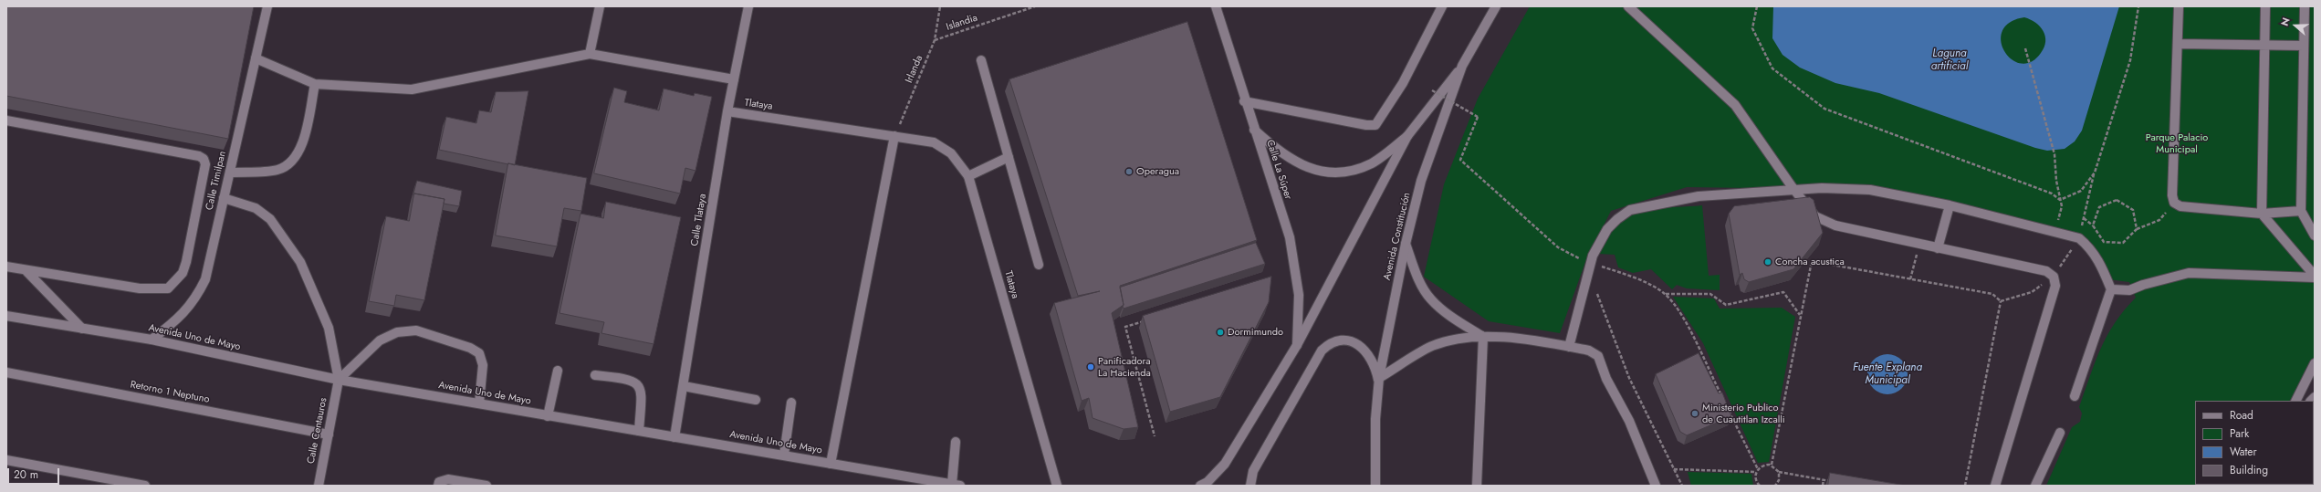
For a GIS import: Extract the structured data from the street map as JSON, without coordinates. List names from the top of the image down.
{
  "streets": {
    "street": [
      "Tlataya",
      "Calle La Súper",
      "Calle Timilpan",
      "Calle Tlataya",
      "Avenida Constitución",
      "Avenida Uno de Mayo",
      "Retorno 1 Neptuno",
      "Calle Centauros"
    ],
    "path": ["Islandia", "Irlanda"]
  },
  "crossings": [
    ["Islandia", "Irlanda"],
    ["Irlanda", "Tlataya"],
    ["Tlataya", "Calle Tlataya"],
    ["Calle Timilpan", "Avenida Uno de Mayo"],
    ["Calle Tlataya", "Avenida Uno de Mayo"],
    ["Avenida Uno de Mayo", "Calle Centauros"],
    ["Retorno 1 Neptuno", "Calle Centauros"]
  ],
  "water": ["Laguna artificial", "Fuente Explana Municipal"],
  "parks": ["Parque Palacio Municipal"],
  "places": [
    "Operagua",
    "Concha acustica",
    "Dormimundo",
    "Panificadora La Hacienda",
    "Ministerio Publico de Cuautitlan Izcalli"
  ],
  "legend": [
    "Road",
    "Park",
    "Water",
    "Building"
  ],
  "scale_bar": "20 m",
  "north": "left"
}
